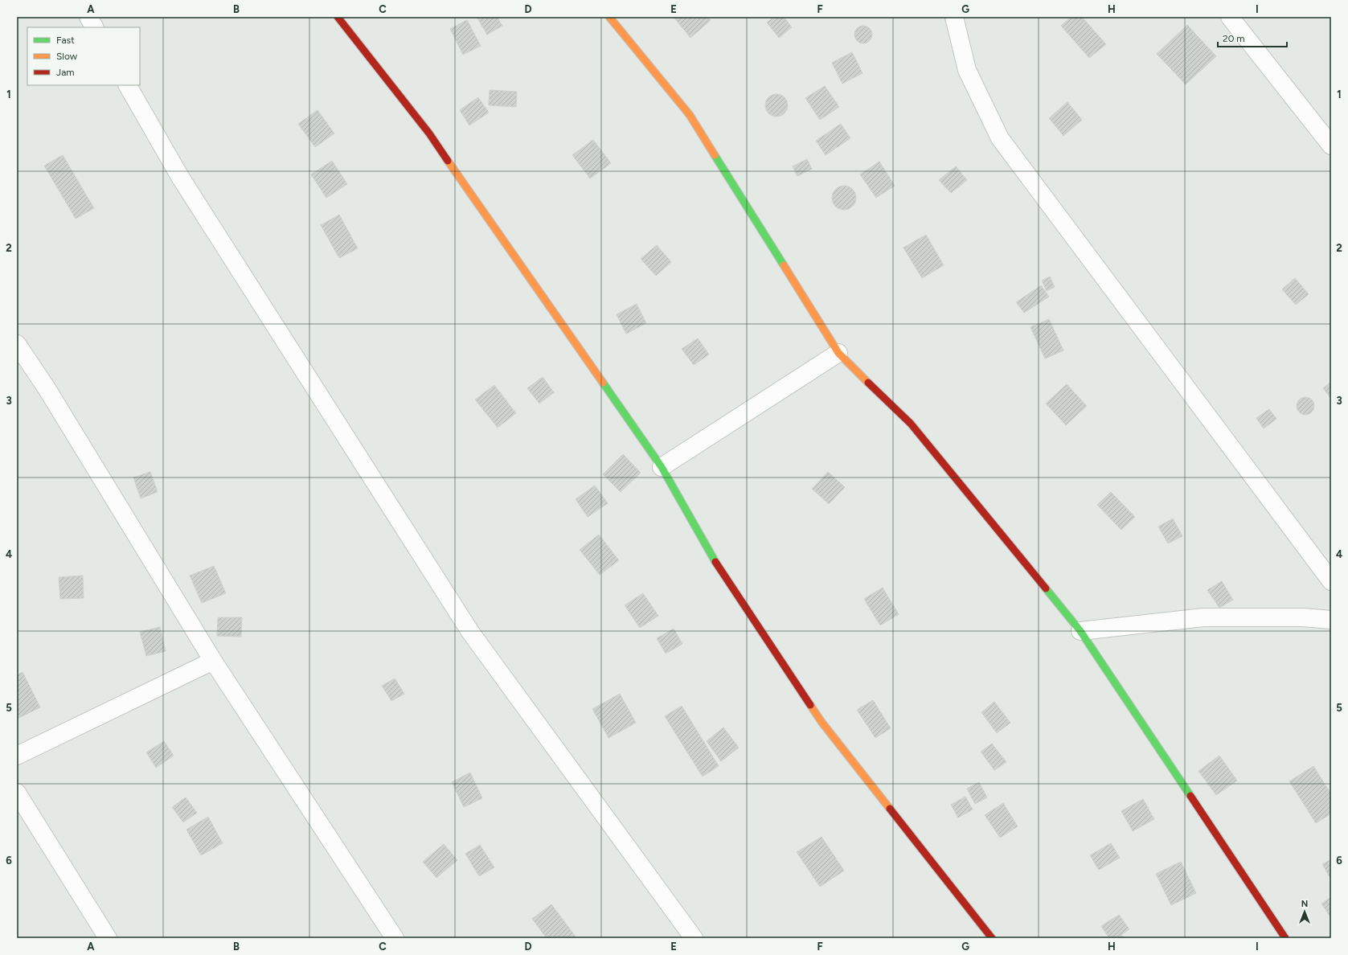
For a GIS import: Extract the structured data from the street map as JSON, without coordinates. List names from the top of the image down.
{
  "legend": ["Fast", "Slow", "Jam"],
  "scale_bar": "20 m",
  "north": "top",
  "grid": {
    "columns": [
      "A",
      "B",
      "C",
      "D",
      "E",
      "F",
      "G",
      "H",
      "I"
    ],
    "rows": [
      "1",
      "2",
      "3",
      "4",
      "5",
      "6"
    ]
  }
}
